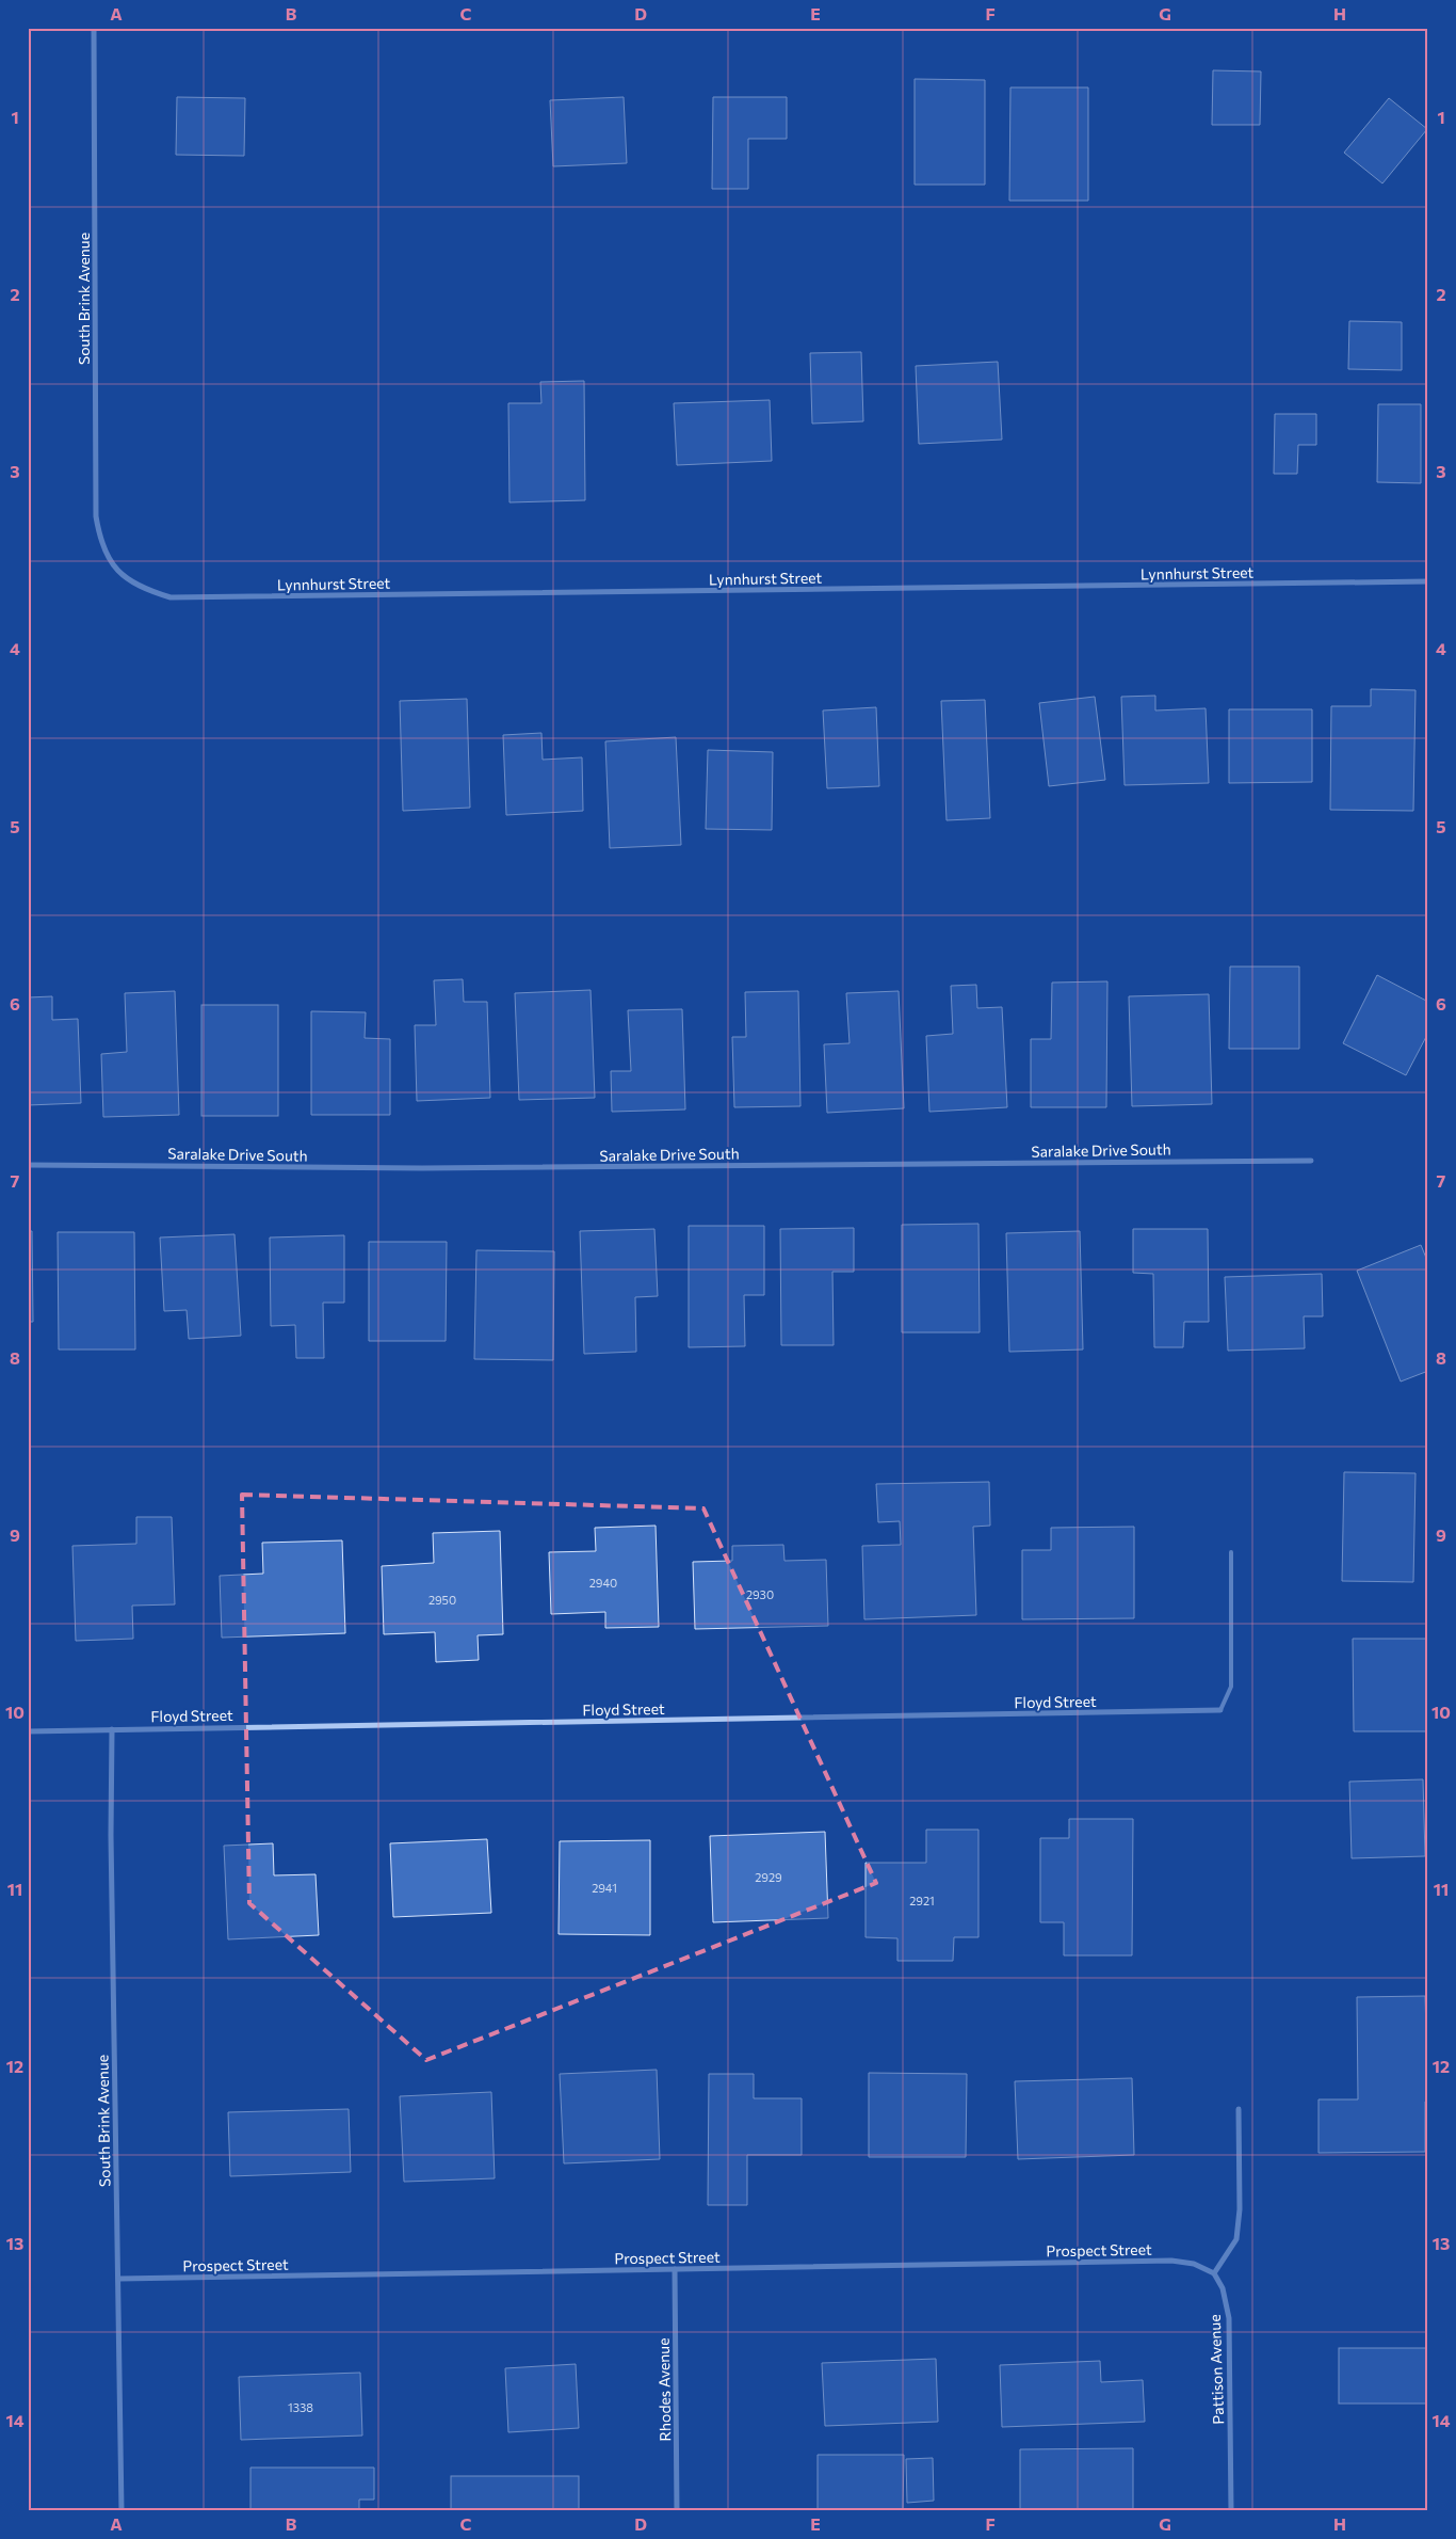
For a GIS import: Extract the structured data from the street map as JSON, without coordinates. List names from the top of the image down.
{
  "streets": {
    "street": [
      "South Brink Avenue",
      "Lynnhurst Street",
      "Saralake Drive South",
      "Floyd Street",
      "Prospect Street",
      "Pattison Avenue",
      "Rhodes Avenue"
    ]
  },
  "crossings": [
    ["South Brink Avenue", "Lynnhurst Street"],
    ["South Brink Avenue", "Floyd Street"],
    ["South Brink Avenue", "Prospect Street"],
    ["Prospect Street", "Pattison Avenue"],
    ["Prospect Street", "Rhodes Avenue"]
  ],
  "house_numbers": [
    "2940",
    "2930",
    "2950",
    "2929",
    "2941",
    "2921",
    "1338"
  ],
  "grid": {
    "columns": [
      "A",
      "B",
      "C",
      "D",
      "E",
      "F",
      "G",
      "H"
    ],
    "rows": [
      "1",
      "2",
      "3",
      "4",
      "5",
      "6",
      "7",
      "8",
      "9",
      "10",
      "11",
      "12",
      "13",
      "14"
    ]
  }
}
